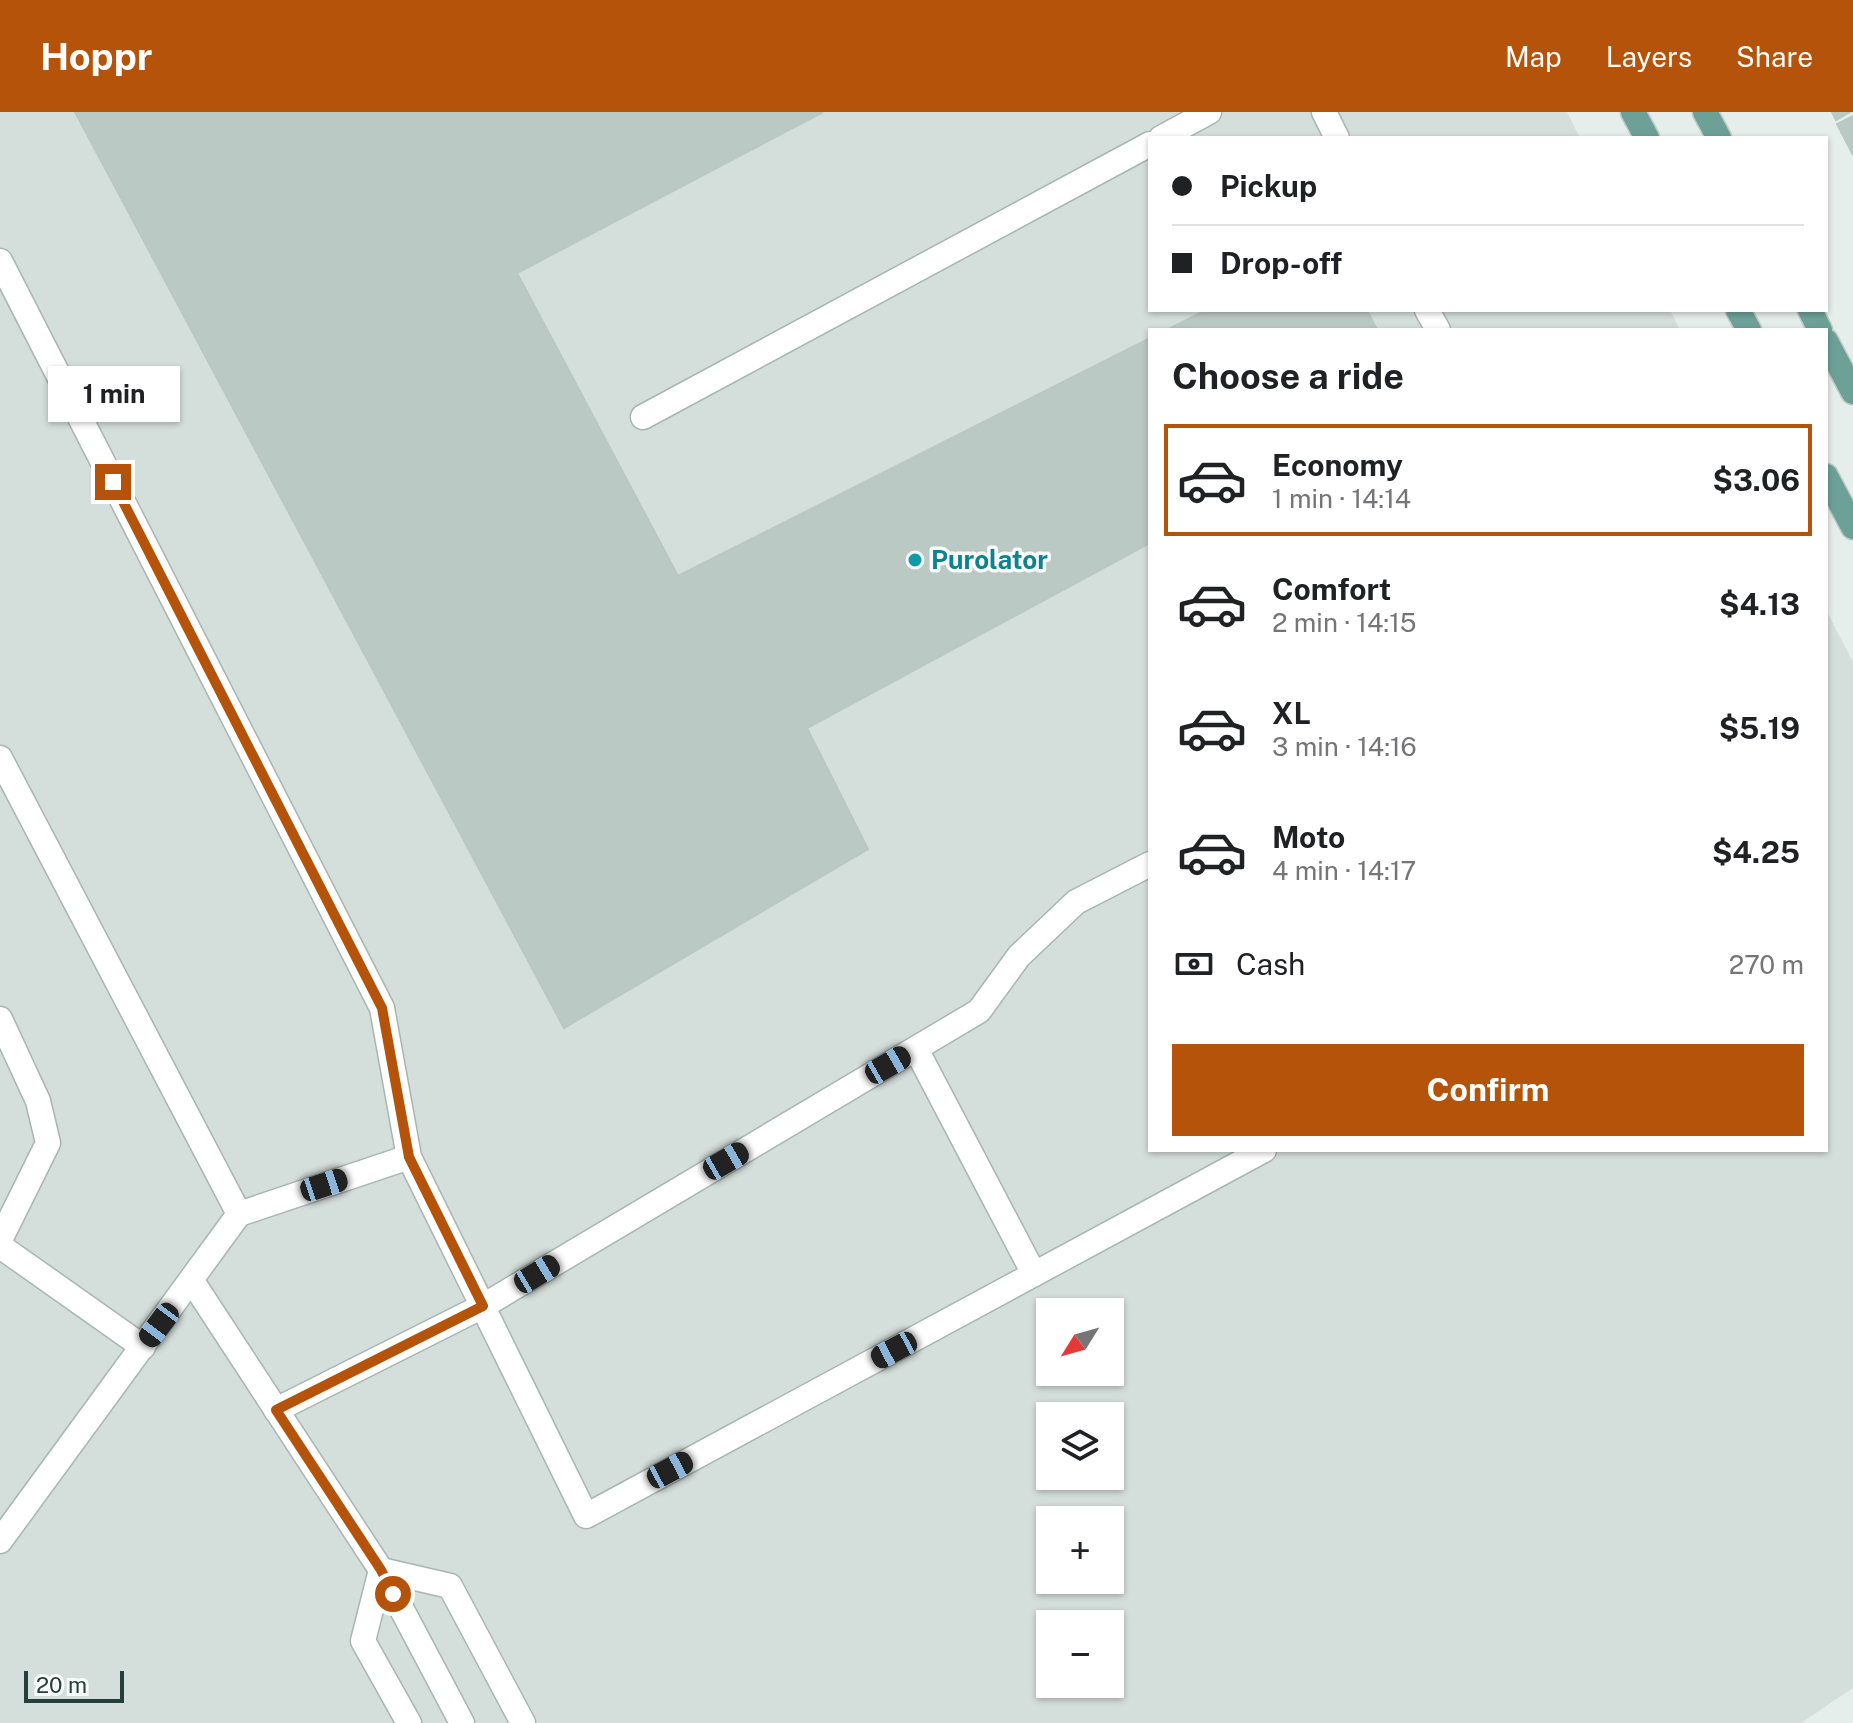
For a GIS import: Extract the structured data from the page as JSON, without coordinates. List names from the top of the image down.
{
  "places": ["Purolator"],
  "scale_bar": "20 m",
  "north": "bottom left",
  "page": {
    "header": "Hoppr",
    "nav": ["Map", "Layers", "Share"],
    "banner": ["Pickup", "Drop-off"],
    "heading": "Choose a ride",
    "bubble": "1 min",
    "list": [
      {
        "name": "Economy",
        "note": "1 min · 14:14",
        "value": "$3.06"
      },
      {
        "name": "Comfort",
        "note": "2 min · 14:15",
        "value": "$4.13"
      },
      {
        "name": "XL",
        "note": "3 min · 14:16",
        "value": "$5.19"
      },
      {
        "name": "Moto",
        "note": "4 min · 14:17",
        "value": "$4.25"
      }
    ],
    "pay": ["Cash", "270 m"],
    "buttons": "Confirm",
    "map_buttons": ["+", "−"],
    "scale": "20 m"
  }
}
